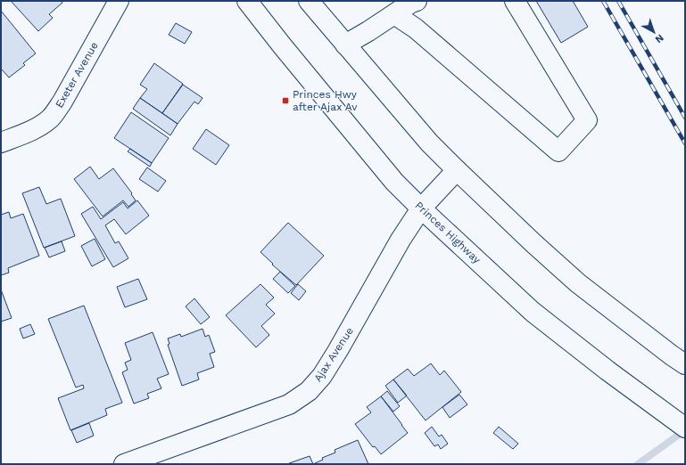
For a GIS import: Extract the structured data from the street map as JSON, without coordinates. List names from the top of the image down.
{
  "streets": {
    "main road": ["Exeter Avenue", "Princes Highway", "Ajax Avenue"]
  },
  "crossings": [
    ["Princes Highway", "Ajax Avenue"]
  ],
  "places": {
    "transit": ["Princes Hwy after Ajax Av"]
  },
  "north": "bottom right"
}
